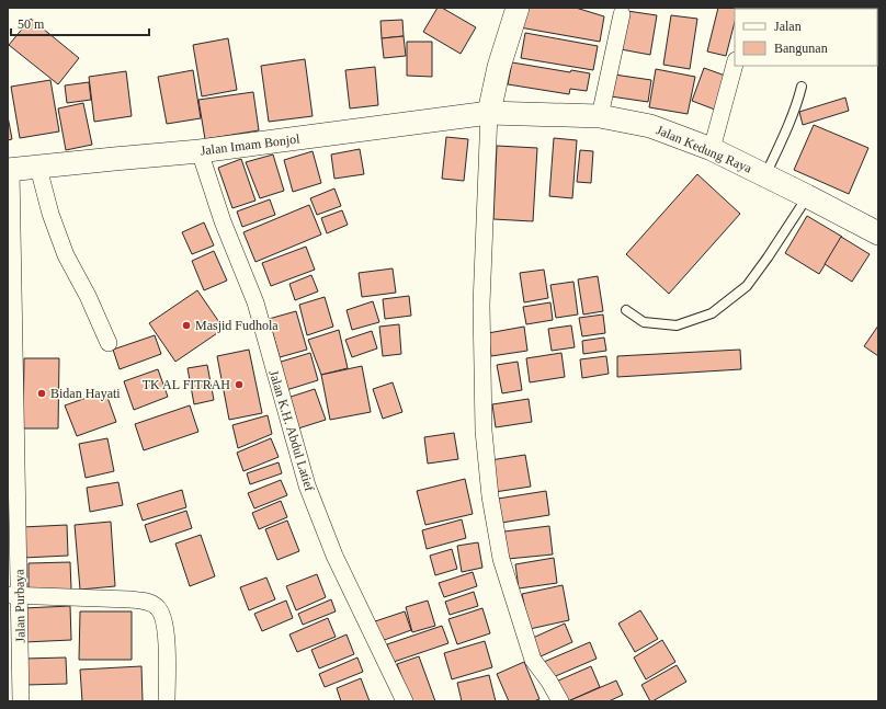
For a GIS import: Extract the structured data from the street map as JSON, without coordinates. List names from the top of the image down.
{
  "streets": {
    "street": [
      "Jalan Imam Bonjol",
      "Jalan Kedung Raya",
      "Jalan K.H. Abdul Latief",
      "Jalan Purbaya"
    ]
  },
  "crossings": [
    ["Jalan Imam Bonjol", "Jalan Kedung Raya"],
    ["Jalan Imam Bonjol", "Jalan K.H. Abdul Latief"],
    ["Jalan Imam Bonjol", "Jalan Purbaya"]
  ],
  "places": ["Masjid Fudhola", "TK AL FITRAH", "Bidan Hayati"],
  "legend": ["Jalan", "Bangunan"],
  "scale_bar": "50 m"
}
